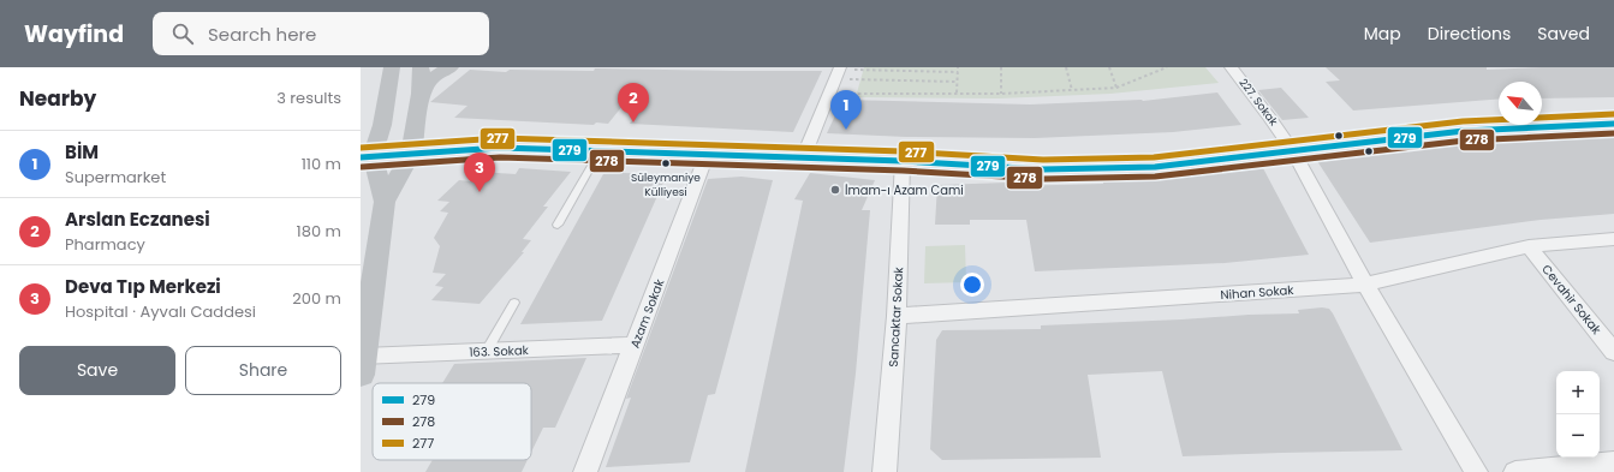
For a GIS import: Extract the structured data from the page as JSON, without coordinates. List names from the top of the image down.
{
  "streets": {
    "street": [
      "227. Sokak",
      "Nihan Sokak",
      "Cevahir Sokak",
      "Azam Sokak",
      "Sancaktar Sokak",
      "163. Sokak"
    ]
  },
  "crossings": [
    ["227. Sokak", "Nihan Sokak"],
    ["Nihan Sokak", "Cevahir Sokak"],
    ["Nihan Sokak", "Sancaktar Sokak"],
    ["Azam Sokak", "163. Sokak"]
  ],
  "places": ["Süleymaniye Külliyesi", "İmam-ı Azam Cami"],
  "lines": ["transit line 277", "transit line 279", "transit line 278"],
  "legend": ["279", "278", "277"],
  "north": "top left",
  "page": {
    "header": "Wayfind",
    "search": "Search here",
    "nav": ["Map", "Directions", "Saved"],
    "heading": ["Nearby", "3 results"],
    "pins": ["2", "1", "3"],
    "list": [
      {
        "mark": "1",
        "name": "BİM",
        "note": "Supermarket",
        "value": "110 m"
      },
      {
        "mark": "2",
        "name": "Arslan Eczanesi",
        "note": "Pharmacy",
        "value": "180 m"
      },
      {
        "mark": "3",
        "name": "Deva Tıp Merkezi",
        "note": "Hospital · Ayvalı Caddesi",
        "value": "200 m"
      }
    ],
    "buttons": ["Save", "Share"],
    "map_buttons": ["+", "−"]
  }
}
